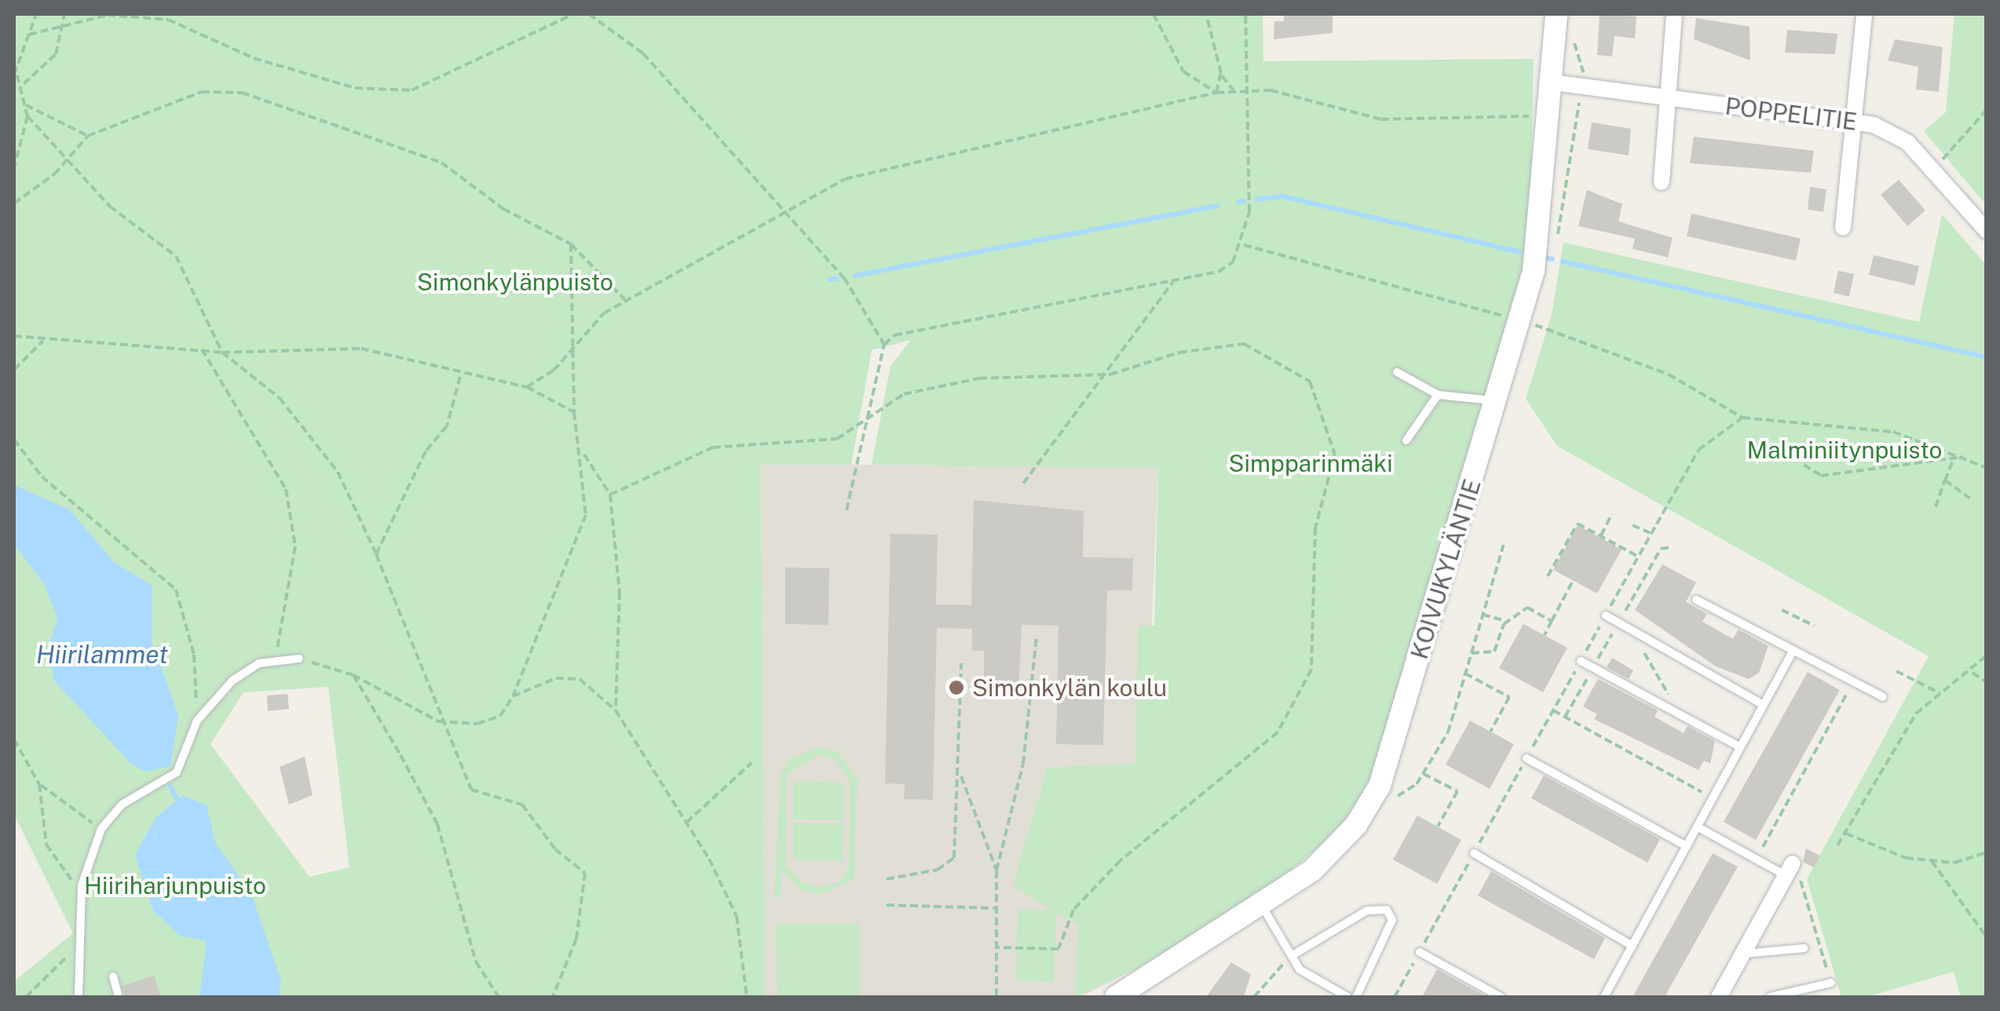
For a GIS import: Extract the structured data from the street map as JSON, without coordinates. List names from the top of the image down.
{
  "streets": {
    "main road": ["KOIVUKYLÄNTIE"],
    "street": ["POPPELITIE"]
  },
  "crossings": [
    ["POPPELITIE", "KOIVUKYLÄNTIE"]
  ],
  "water": ["Hiirilammet"],
  "parks": [
    "Simonkylänpuisto",
    "Malminiitynpuisto",
    "Simpparinmäki",
    "Hiiriharjunpuisto"
  ],
  "places": ["Simonkylän koulu"]
}
